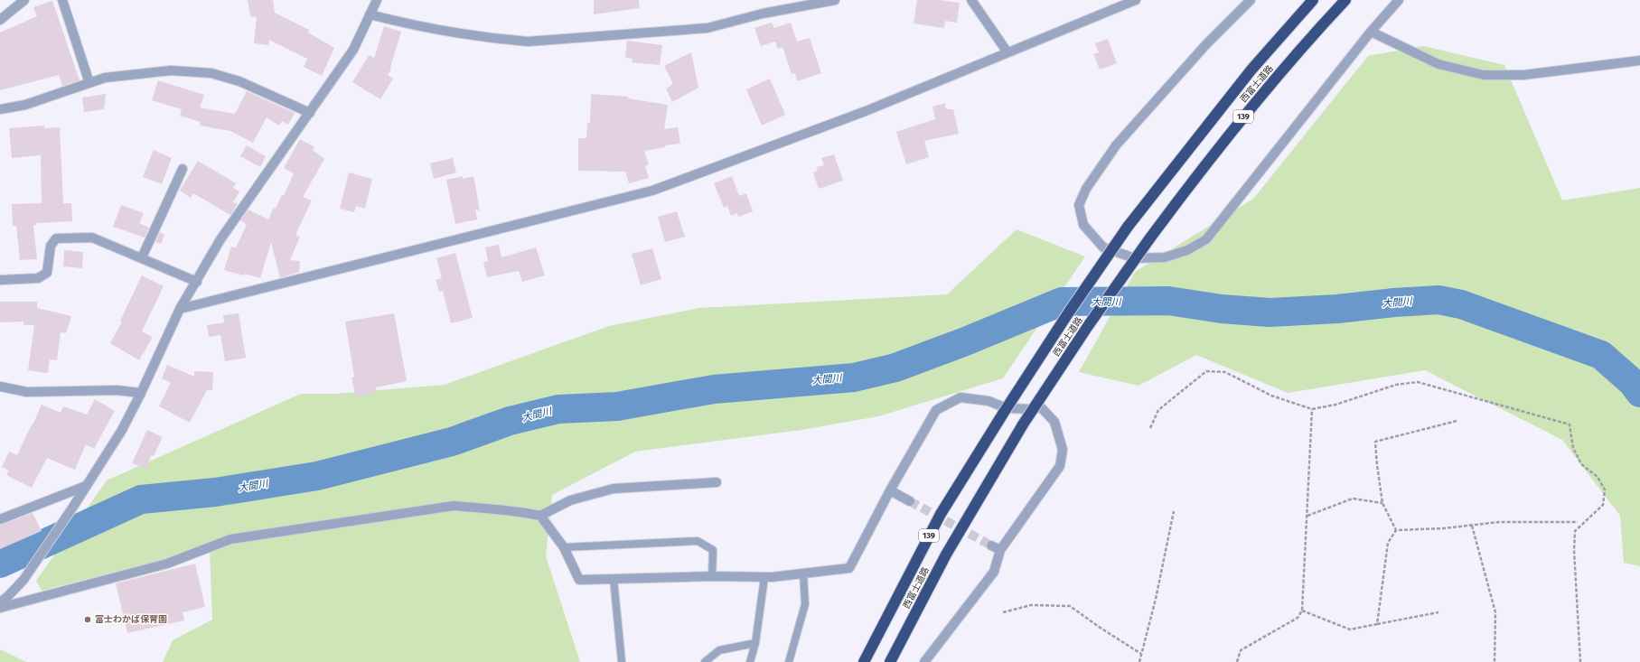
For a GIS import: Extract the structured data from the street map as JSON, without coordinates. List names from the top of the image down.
{
  "streets": {
    "highway": ["西富士道路", "139"]
  },
  "water": ["大間川"],
  "places": ["富士わかば保育園"]
}
